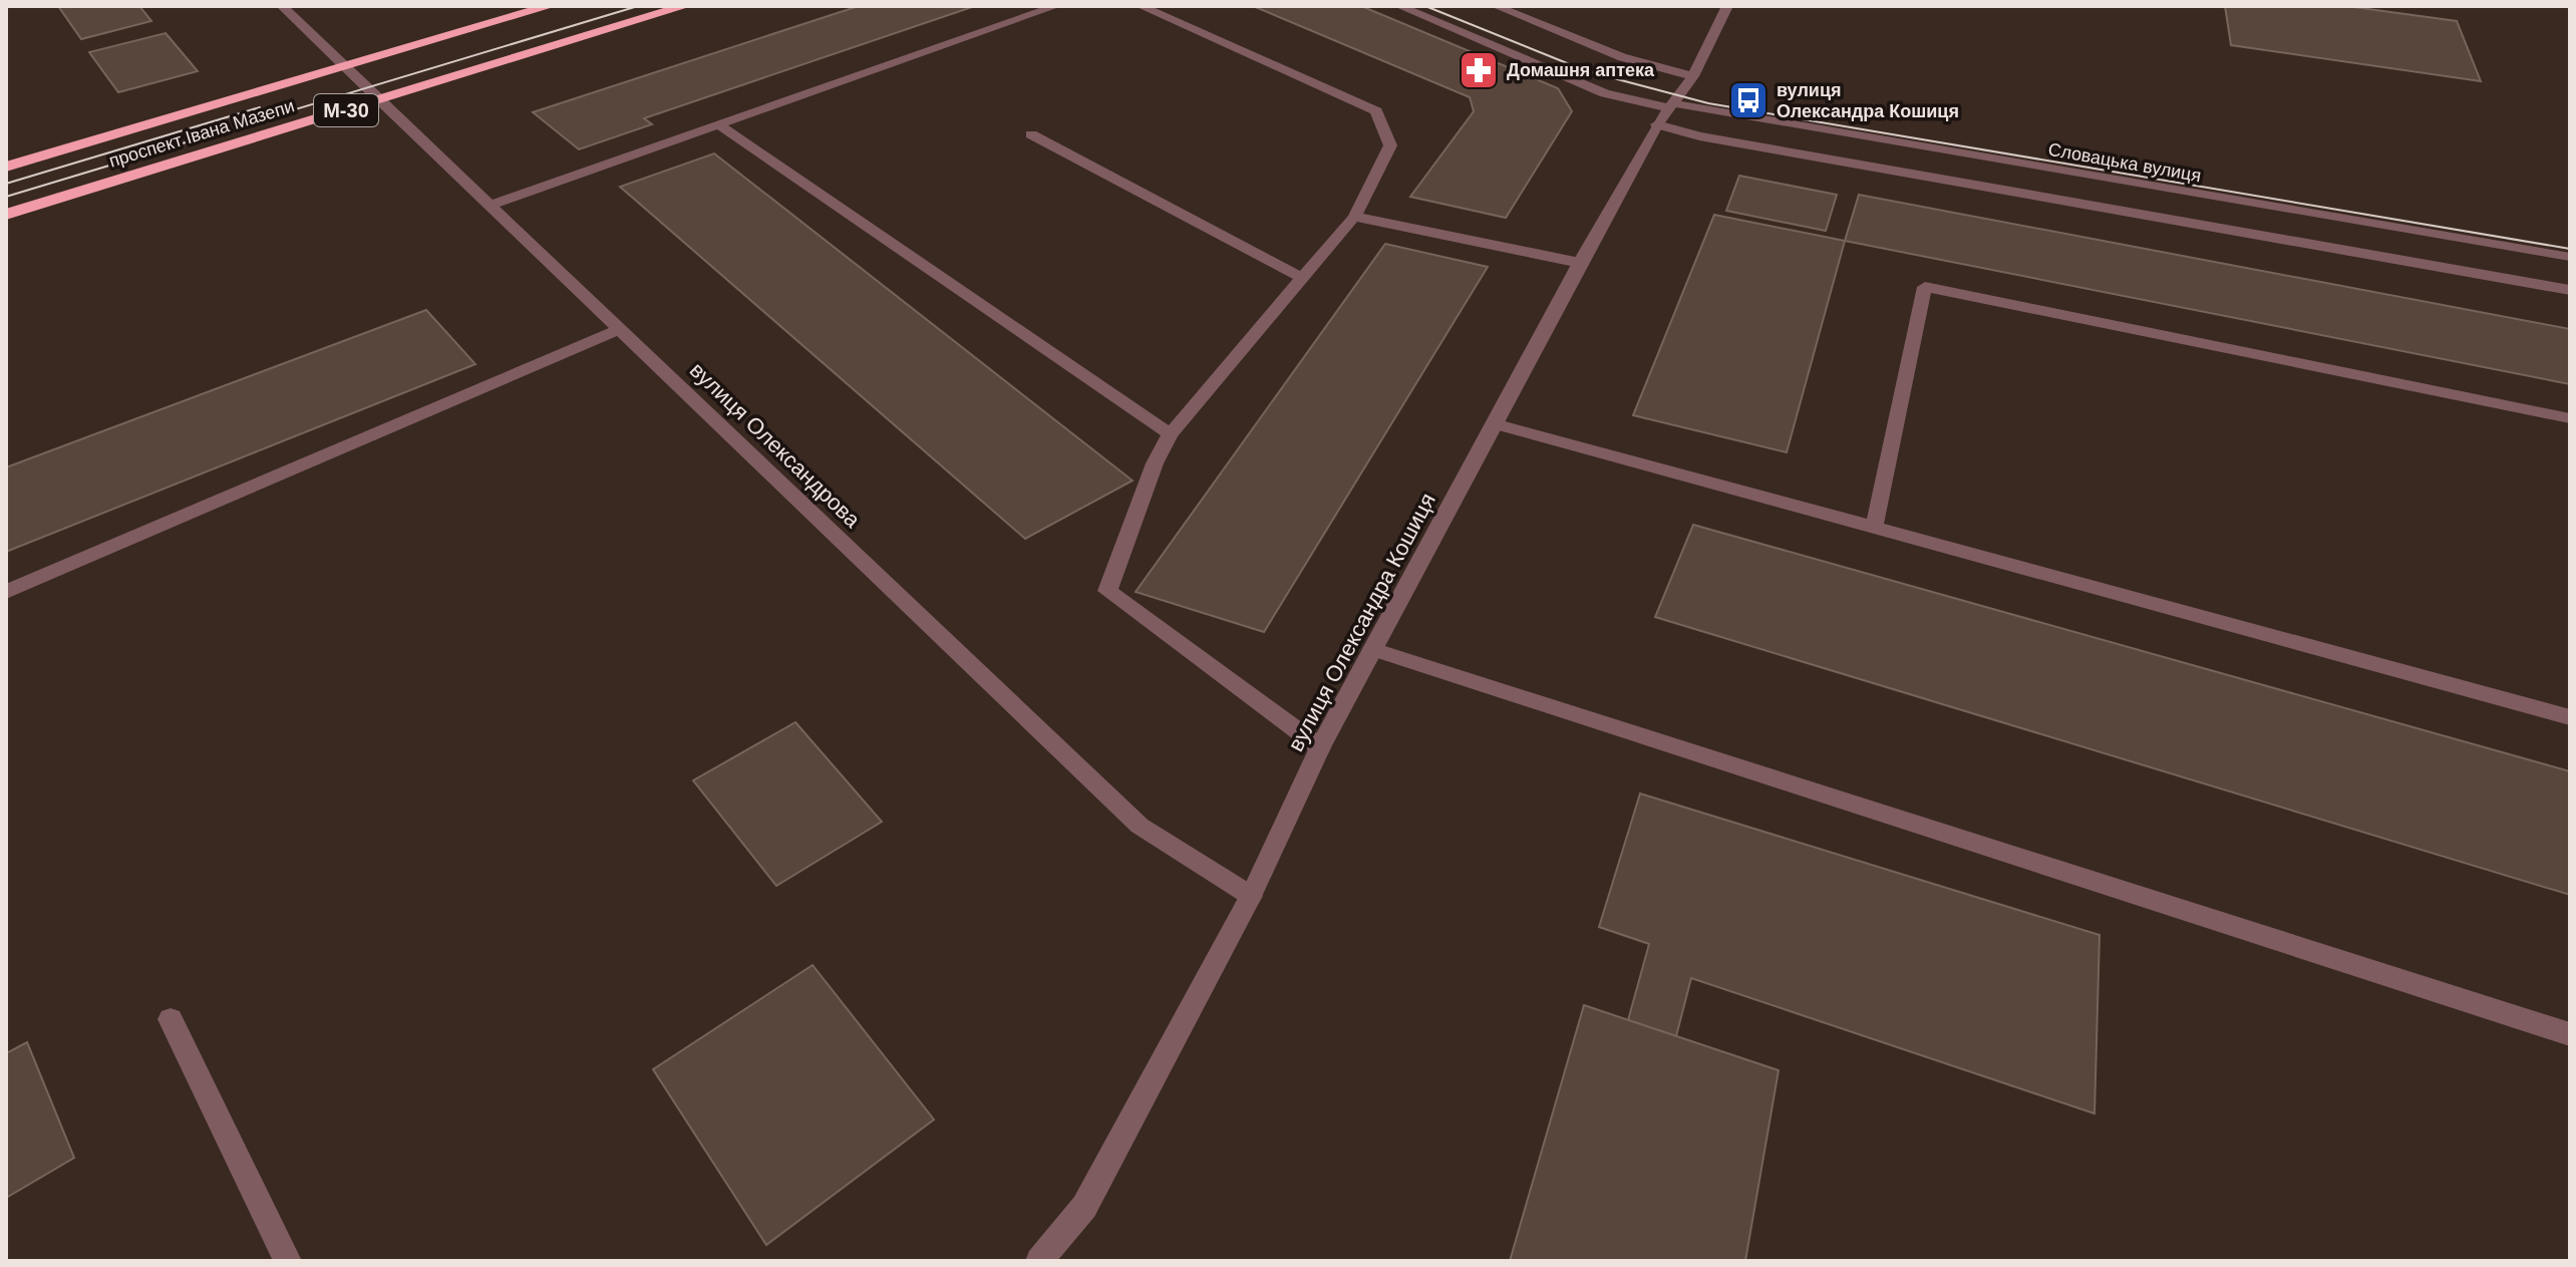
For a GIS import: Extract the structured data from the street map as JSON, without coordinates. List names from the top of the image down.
{
  "streets": {
    "highway": ["М-30", "проспект Івана Мазепи"],
    "street": ["Словацька вулиця", "вулиця Олександрова", "вулиця Олександра Кошиця"]
  },
  "crossings": [
    ["проспект Івана Мазепи", "вулиця Олександрова"],
    ["Словацька вулиця", "вулиця Олександра Кошиця"],
    ["вулиця Олександрова", "вулиця Олександра Кошиця"]
  ],
  "places": {
    "pharmacy": ["Домашня аптека"],
    "bus stop": ["вулиця Олександра Кошиця"]
  }
}
